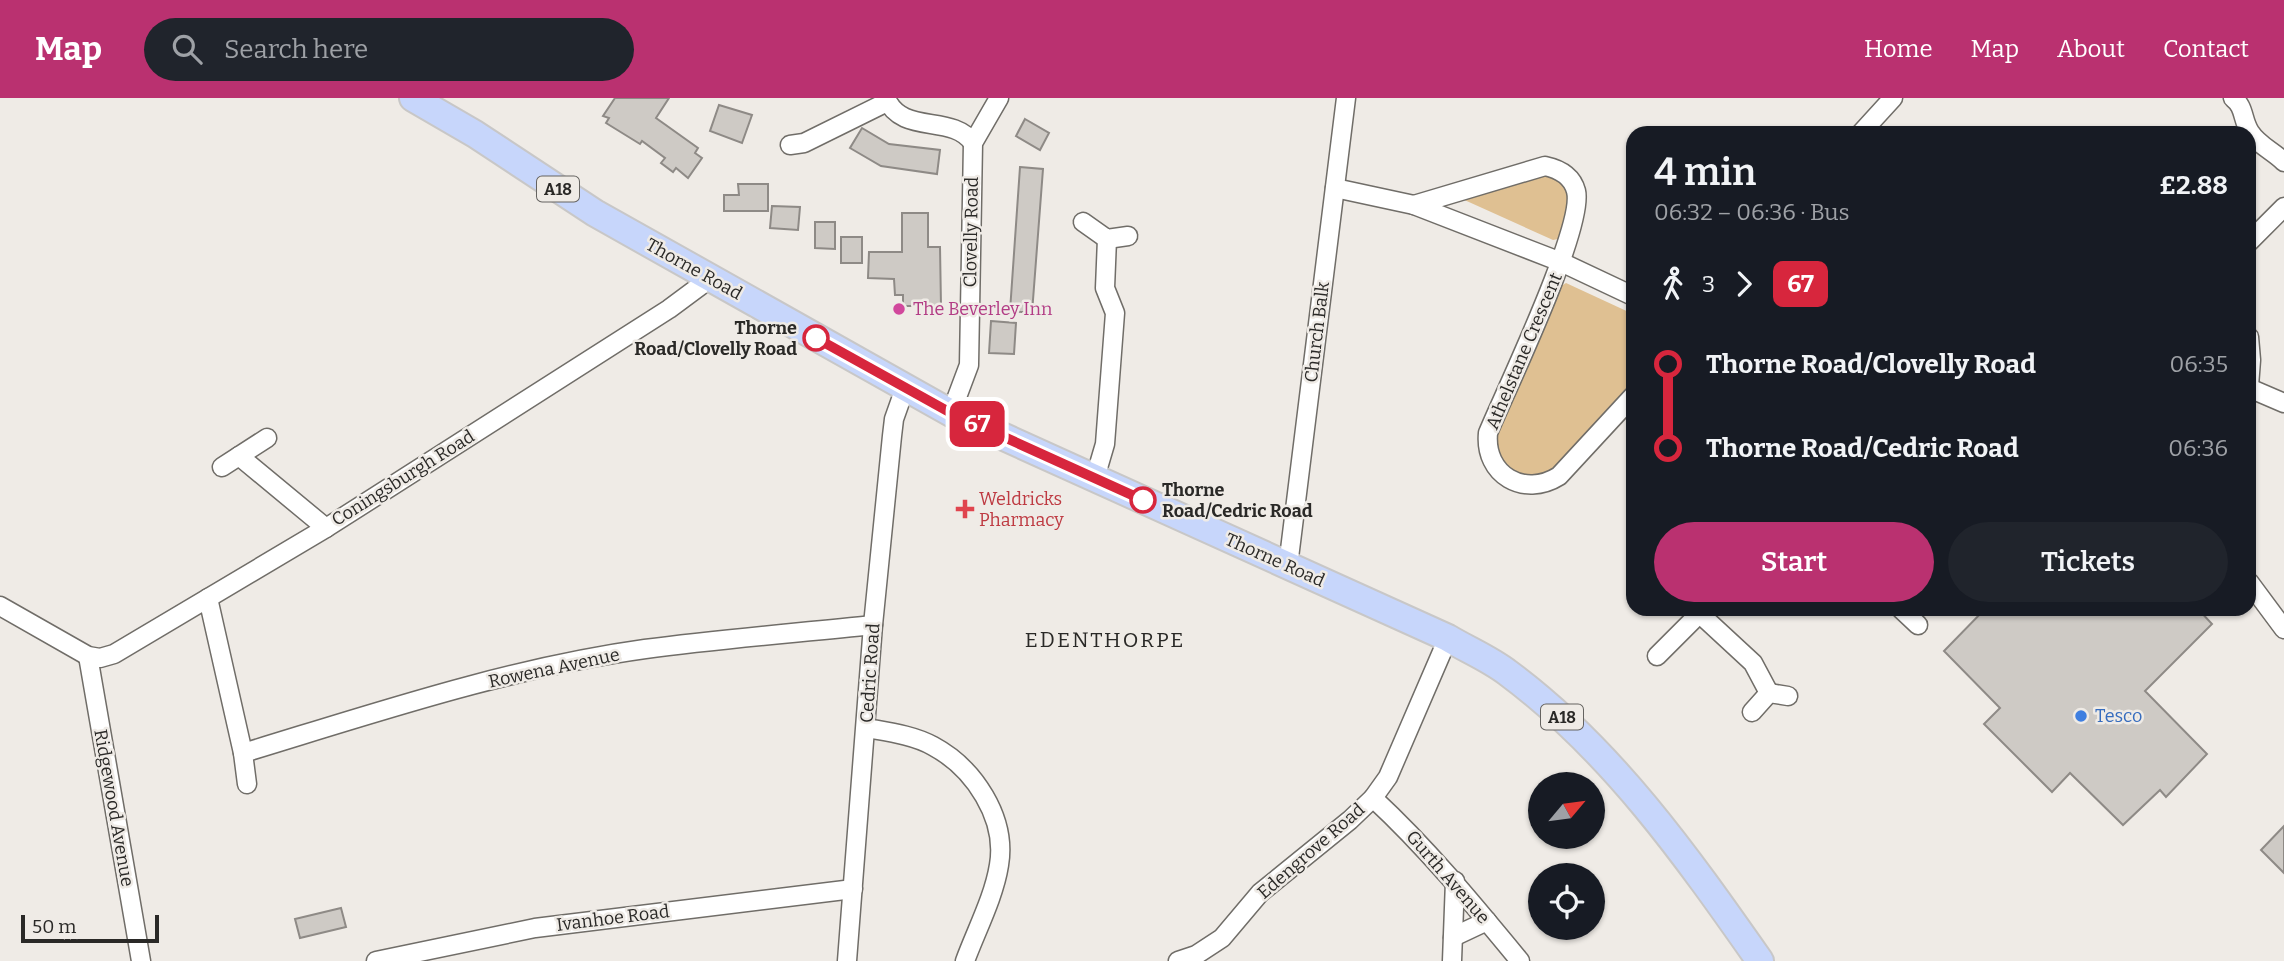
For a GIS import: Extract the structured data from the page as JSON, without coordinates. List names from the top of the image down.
{
  "streets": {
    "main road": ["A18", "Thorne Road"],
    "street": [
      "Clovelly Road",
      "Church Balk",
      "Athelstane Crescent",
      "Coningsburgh Road",
      "Rowena Avenue",
      "Cedric Road",
      "Ridgewood Avenue",
      "Edengrove Road",
      "Gurth Avenue",
      "Ivanhoe Road"
    ]
  },
  "crossings": [
    ["Clovelly Road", "Thorne Road"],
    ["Thorne Road", "Church Balk"],
    ["Thorne Road", "Coningsburgh Road"],
    ["Thorne Road", "Cedric Road"],
    ["Thorne Road", "Edengrove Road"],
    ["Church Balk", "Athelstane Crescent"],
    ["Coningsburgh Road", "Ridgewood Avenue"],
    ["Rowena Avenue", "Cedric Road"],
    ["Cedric Road", "Ivanhoe Road"],
    ["Edengrove Road", "Gurth Avenue"]
  ],
  "districts": ["EDENTHORPE"],
  "places": {
    "other": [
      "The Beverley Inn",
      "Thorne Road/Clovelly Road",
      "Thorne Road/Cedric Road",
      "Tesco"
    ],
    "health": ["Weldricks Pharmacy"]
  },
  "lines": ["bus line 67"],
  "scale_bar": "50 m",
  "north": "top right",
  "page": {
    "header": "Map",
    "search": "Search here",
    "nav": [
      "Home",
      "Map",
      "About",
      "Contact"
    ],
    "on_map": "67",
    "heading": ["4 min", "06:32 – 06:36 · Bus", "£2.88"],
    "legs": ["3", "67"],
    "list": [
      {
        "name": "Thorne Road/Clovelly Road",
        "value": "06:35"
      },
      {
        "name": "Thorne Road/Cedric Road",
        "value": "06:36"
      }
    ],
    "buttons": ["Start", "Tickets"],
    "scale": "50 m"
  }
}
